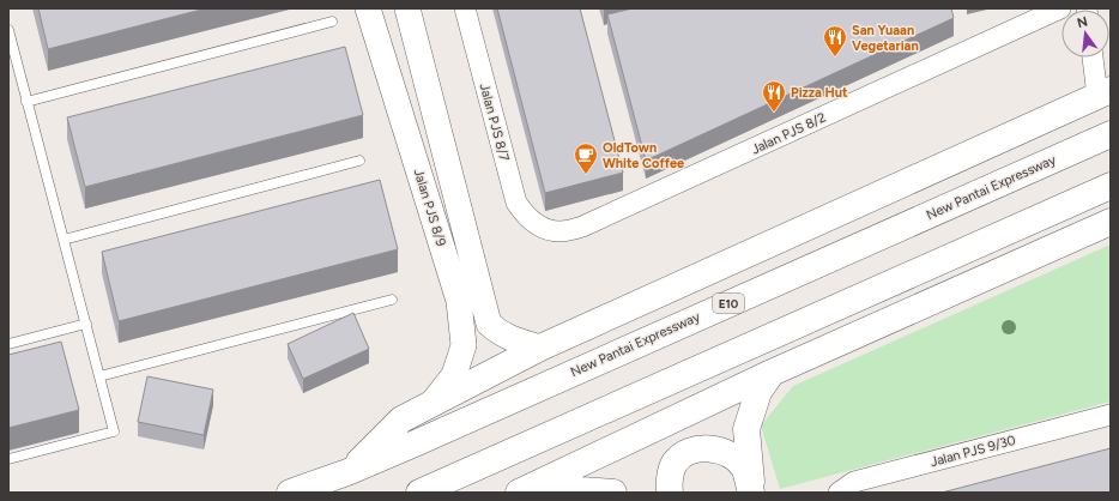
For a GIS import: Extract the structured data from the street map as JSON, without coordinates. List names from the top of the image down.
{
  "streets": {
    "main road": ["New Pantai Expressway", "E10"],
    "street": [
      "Jalan PJS 8/7",
      "Jalan PJS 8/2",
      "Jalan PJS 8/9",
      "Jalan PJS 9/30"
    ]
  },
  "crossings": [
    ["Jalan PJS 8/7", "Jalan PJS 8/2"]
  ],
  "places": {
    "restaurant": ["San Yuaan Vegetarian", "Pizza Hut"],
    "cafe": ["OldTown White Coffee"]
  },
  "north": "top"
}
